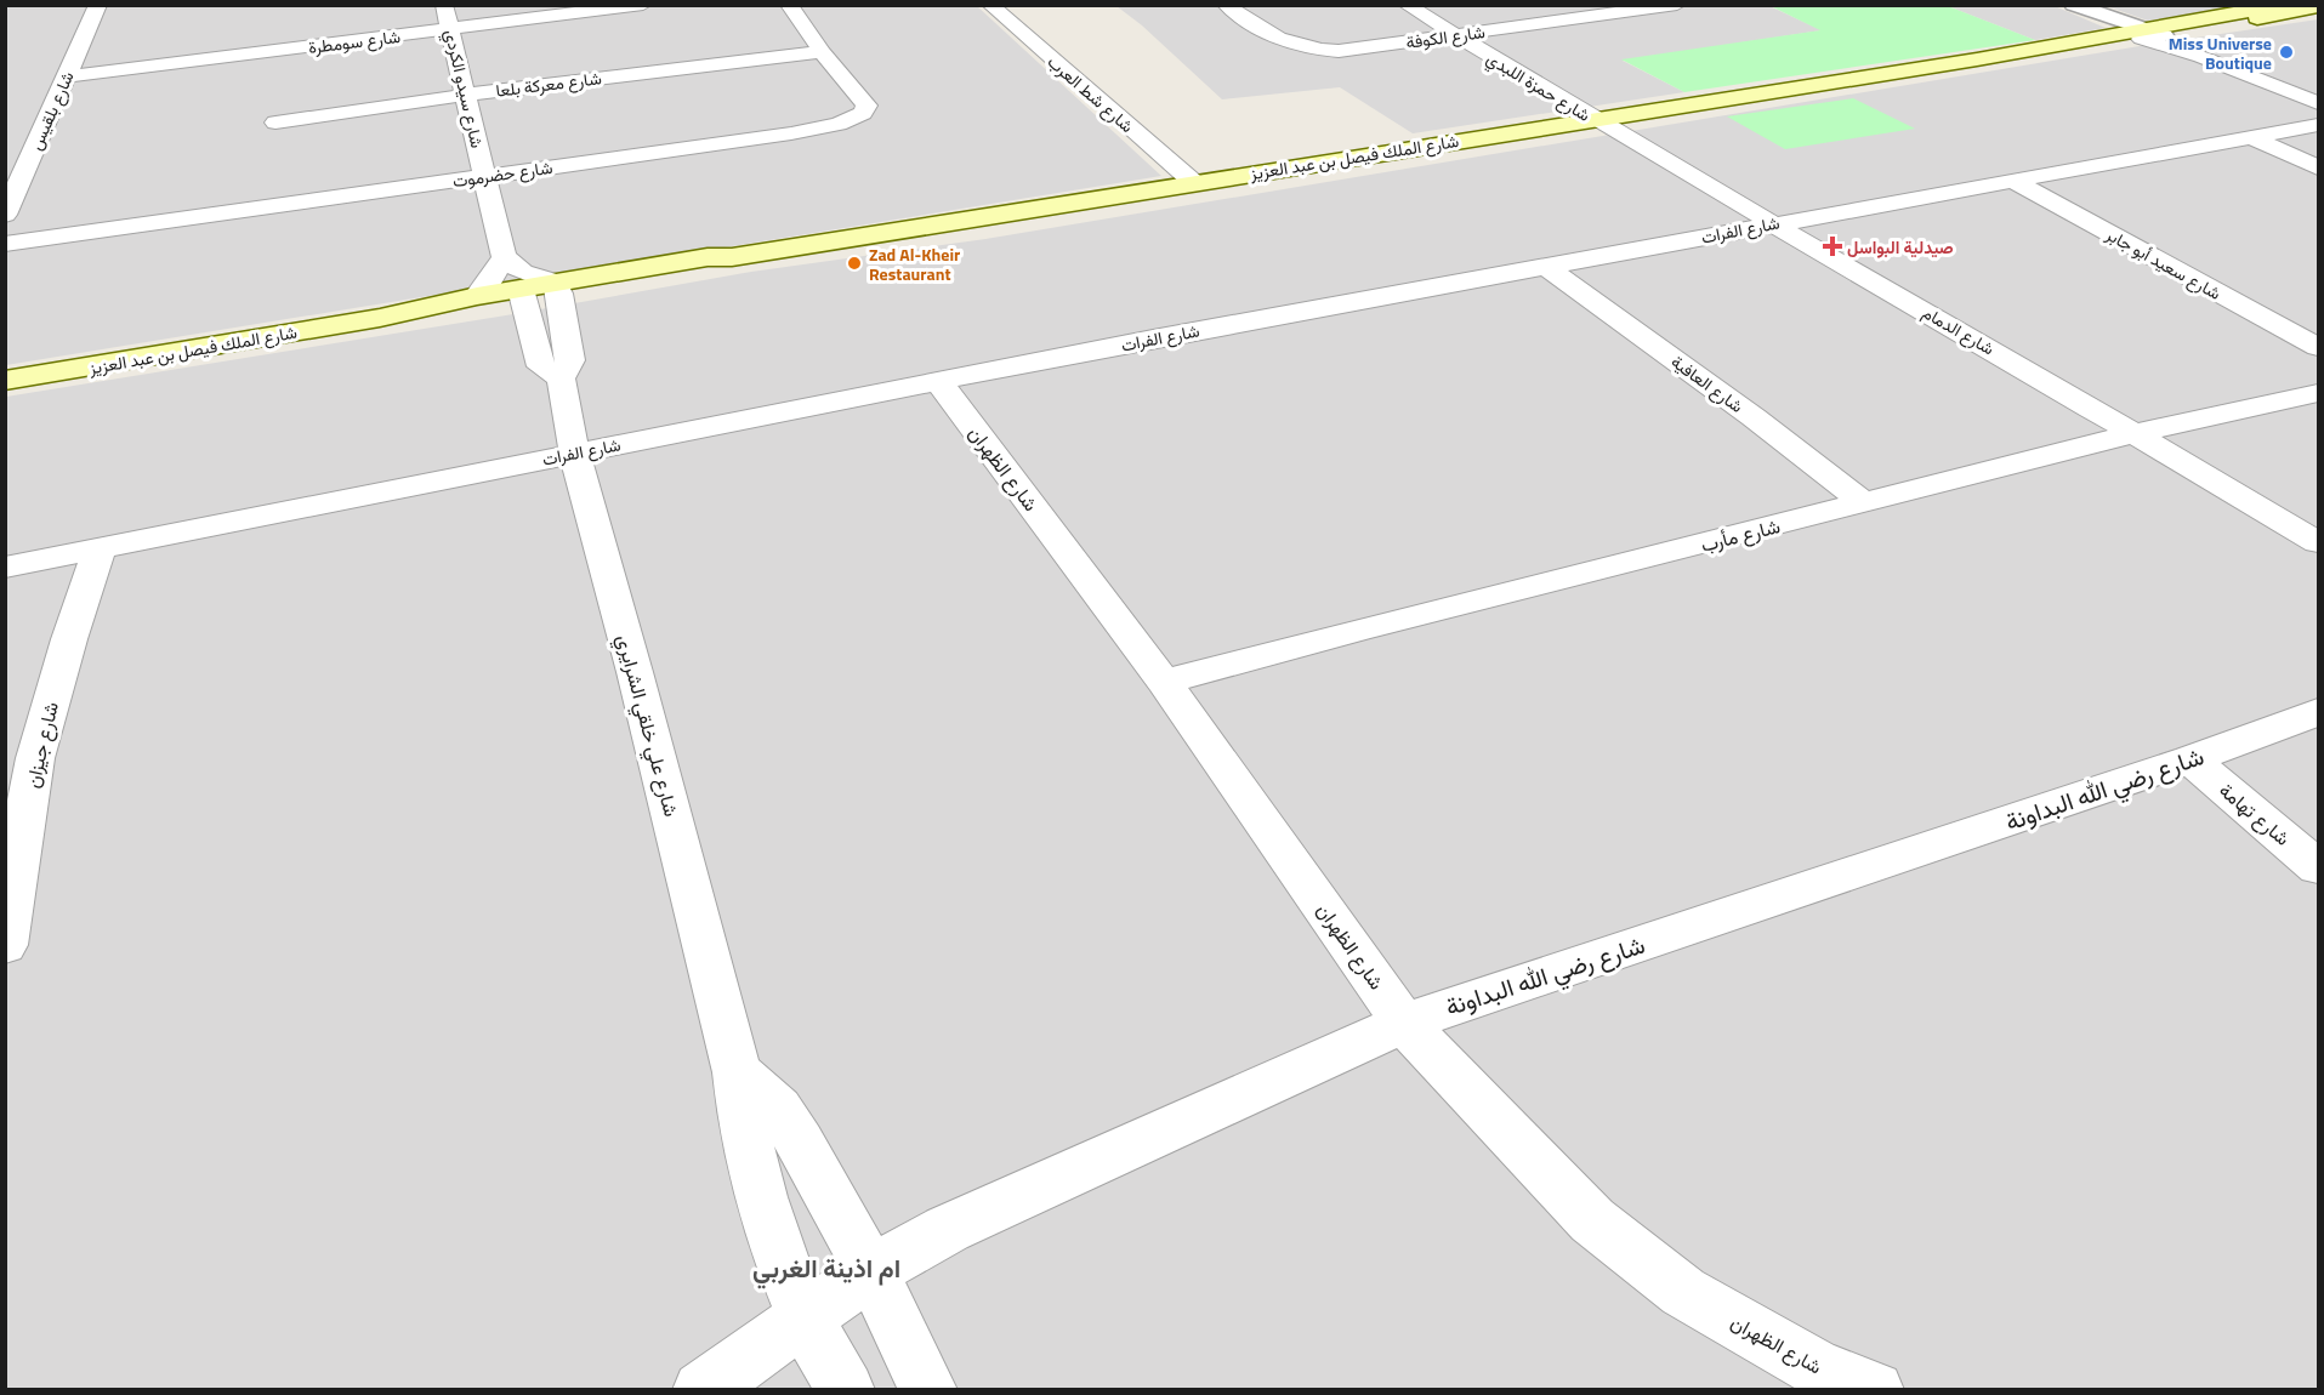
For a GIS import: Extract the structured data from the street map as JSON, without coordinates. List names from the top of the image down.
{
  "streets": {
    "main road": ["شارع الملك فيصل بن عبد العزيز"],
    "street": [
      "شارع الكوفة",
      "شارع سومطرة",
      "شارع معركة بلعا",
      "شارع حمزة اللبدي",
      "شارع سيدو الكردي",
      "شارع شط العرب",
      "شارع بلقيس",
      "شارع حضرموت",
      "شارع الفرات",
      "شارع سعيد أبو جابر",
      "شارع الدمام",
      "شارع العافية",
      "شارع الظهران",
      "شارع مأرب",
      "شارع علي خلقي الشرايري",
      "شارع جيزان",
      "شارع رضي الله البداونة",
      "شارع تهامة"
    ]
  },
  "crossings": [
    ["شارع الكوفة", "شارع حمزة اللبدي"],
    ["شارع سومطرة", "شارع سيدو الكردي"],
    ["شارع سومطرة", "شارع بلقيس"],
    ["شارع معركة بلعا", "شارع سيدو الكردي"],
    ["شارع معركة بلعا", "شارع حضرموت"],
    ["شارع حمزة اللبدي", "شارع الملك فيصل بن عبد العزيز"],
    ["شارع حمزة اللبدي", "شارع الدمام"],
    ["شارع سيدو الكردي", "شارع حضرموت"],
    ["شارع شط العرب", "شارع الملك فيصل بن عبد العزيز"],
    ["شارع الملك فيصل بن عبد العزيز", "شارع الدمام"],
    ["شارع الملك فيصل بن عبد العزيز", "شارع علي خلقي الشرايري"],
    ["شارع الفرات", "شارع سعيد أبو جابر"],
    ["شارع الفرات", "شارع الدمام"],
    ["شارع الفرات", "شارع العافية"],
    ["شارع الفرات", "شارع الظهران"],
    ["شارع الفرات", "شارع علي خلقي الشرايري"],
    ["شارع الفرات", "شارع جيزان"],
    ["شارع الدمام", "شارع مأرب"],
    ["شارع العافية", "شارع مأرب"],
    ["شارع الظهران", "شارع مأرب"],
    ["شارع الظهران", "شارع رضي الله البداونة"],
    ["شارع علي خلقي الشرايري", "شارع رضي الله البداونة"],
    ["شارع رضي الله البداونة", "شارع تهامة"]
  ],
  "districts": ["ام اذينة الغربي"],
  "places": {
    "other": ["Miss Universe Boutique", "Zad Al-Kheir Restaurant"],
    "health": ["صيدلية البواسل"]
  }
}
